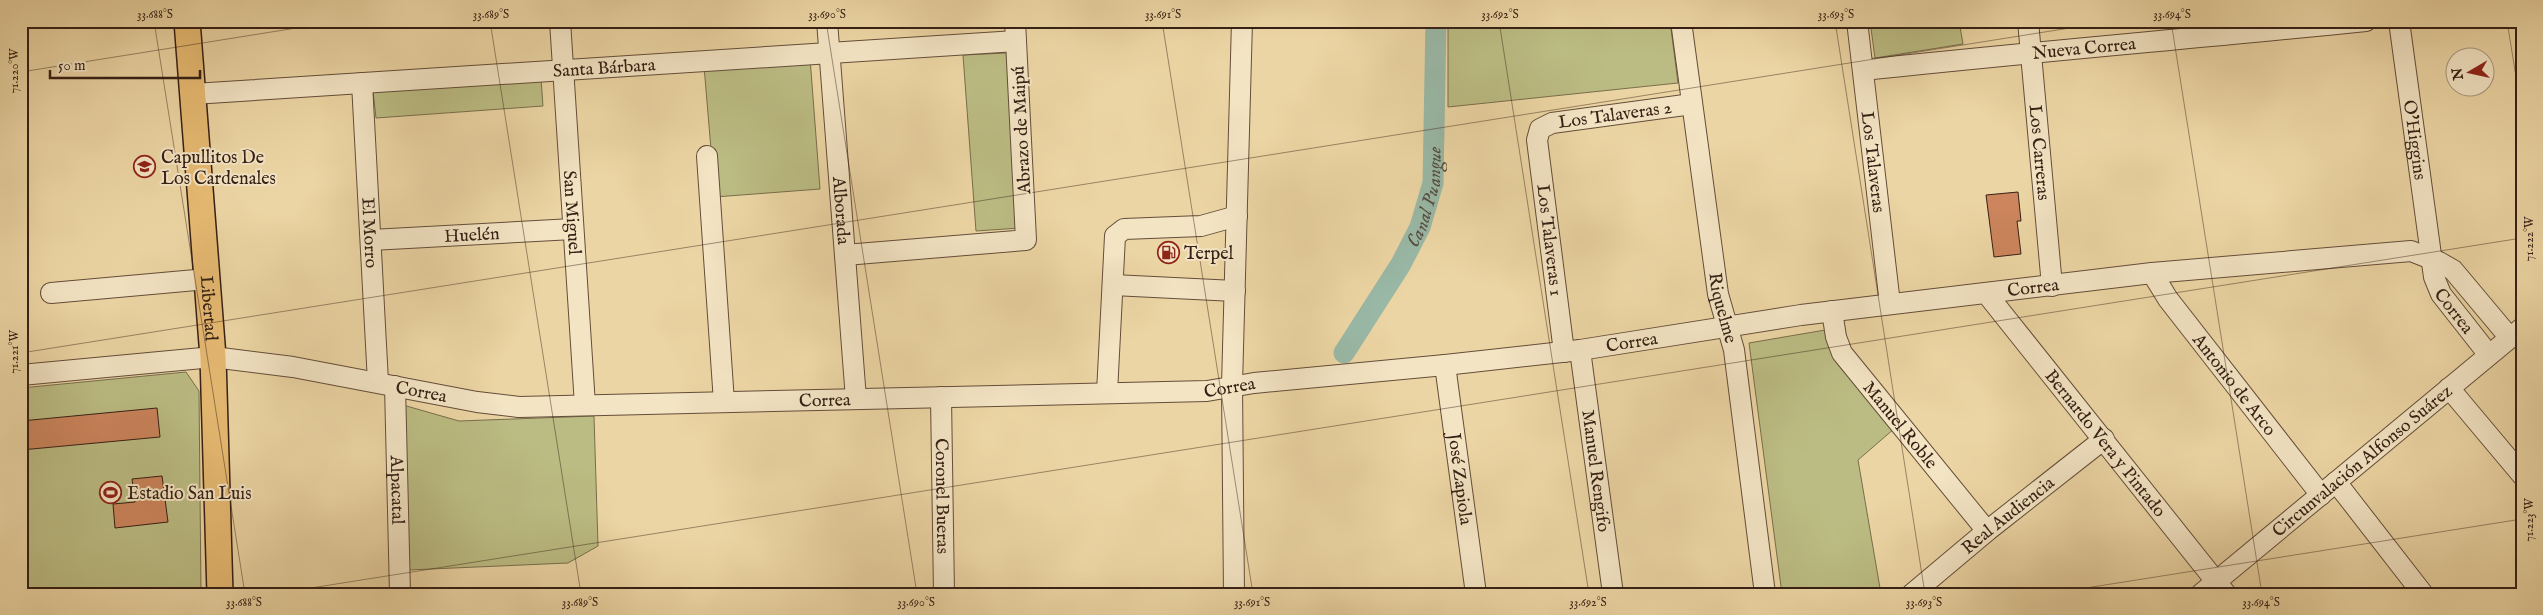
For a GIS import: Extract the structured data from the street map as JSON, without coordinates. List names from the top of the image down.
{
  "streets": {
    "main road": ["Libertad"],
    "street": [
      "Nueva Correa",
      "Santa Bárbara",
      "Los Talaveras 2",
      "Abrazo de Maipú",
      "O'Higgins",
      "Los Carreras",
      "Los Talaveras",
      "Alborada",
      "San Miguel",
      "El Morro",
      "Huelén",
      "Los Talaveras 1",
      "Correa",
      "Riquelme",
      "Antonio de Arco",
      "Manuel Roble",
      "Bernardo Vera y Pintado",
      "Circunvalación Alfonso Suárez",
      "Manuel Rengifo",
      "José Zapiola",
      "Alpacatal",
      "Coronel Bueras",
      "Real Audiencia"
    ]
  },
  "crossings": [
    ["Nueva Correa", "Los Carreras"],
    ["Nueva Correa", "Los Talaveras"],
    ["Santa Bárbara", "Abrazo de Maipú"],
    ["Santa Bárbara", "Alborada"],
    ["Santa Bárbara", "San Miguel"],
    ["Santa Bárbara", "El Morro"],
    ["Santa Bárbara", "Libertad"],
    ["Los Talaveras 2", "Los Talaveras 1"],
    ["Los Talaveras 2", "Riquelme"],
    ["Abrazo de Maipú", "Alborada"],
    ["O'Higgins", "Correa"],
    ["Los Carreras", "Correa"],
    ["Los Talaveras", "Correa"],
    ["Alborada", "Correa"],
    ["San Miguel", "Huelén"],
    ["San Miguel", "Correa"],
    ["El Morro", "Huelén"],
    ["El Morro", "Correa"],
    ["El Morro", "Alpacatal"],
    ["Los Talaveras 1", "Correa"],
    ["Los Talaveras 1", "Manuel Rengifo"],
    ["Correa", "Libertad"],
    ["Correa", "Riquelme"],
    ["Correa", "Antonio de Arco"],
    ["Correa", "Manuel Roble"],
    ["Correa", "Bernardo Vera y Pintado"],
    ["Correa", "Circunvalación Alfonso Suárez"],
    ["Correa", "Manuel Rengifo"],
    ["Correa", "José Zapiola"],
    ["Correa", "Alpacatal"],
    ["Correa", "Coronel Bueras"],
    ["Antonio de Arco", "Circunvalación Alfonso Suárez"],
    ["Manuel Roble", "Real Audiencia"],
    ["Bernardo Vera y Pintado", "Circunvalación Alfonso Suárez"],
    ["Bernardo Vera y Pintado", "Real Audiencia"]
  ],
  "water": ["Canal Puangue"],
  "places": {
    "school or university": ["Capullitos De Los Cardenales"],
    "fuel station": ["Terpel"],
    "sports": ["Estadio San Luis"]
  },
  "scale_bar": "50 m",
  "north": "left",
  "coordinates": [
    "33.688°S",
    "33.689°S",
    "33.690°S",
    "33.691°S",
    "33.692°S",
    "33.693°S",
    "33.694°S",
    "71.220°W",
    "71.222°W",
    "71.221°W",
    "71.223°W"
  ]
}
